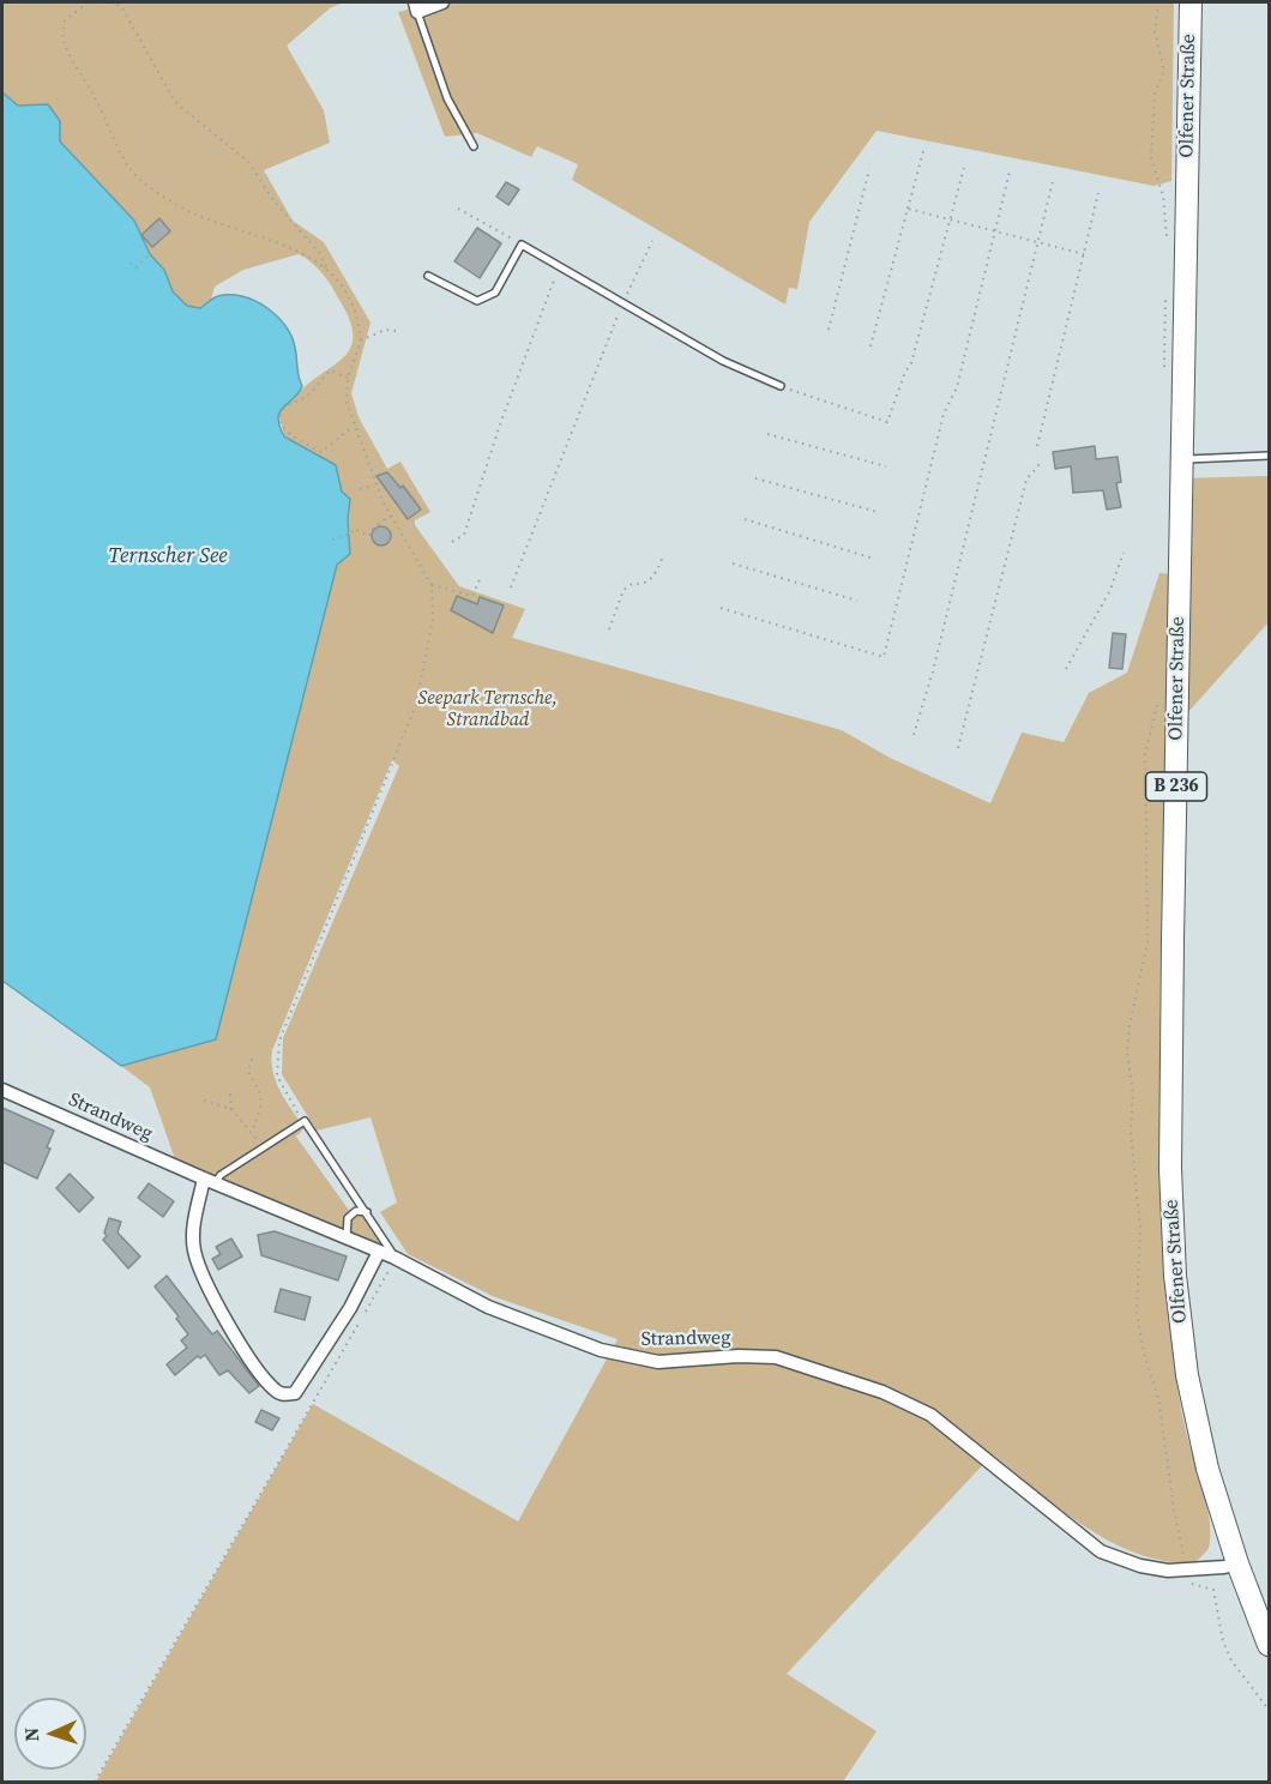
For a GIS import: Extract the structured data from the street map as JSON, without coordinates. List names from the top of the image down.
{
  "streets": {
    "main road": ["Olfener Straße", "B 236"],
    "street": ["Strandweg"]
  },
  "crossings": [
    ["Olfener Straße", "B 236"]
  ],
  "water": ["Ternscher See"],
  "parks": ["Seepark Ternsche, Strandbad"],
  "north": "left"
}
